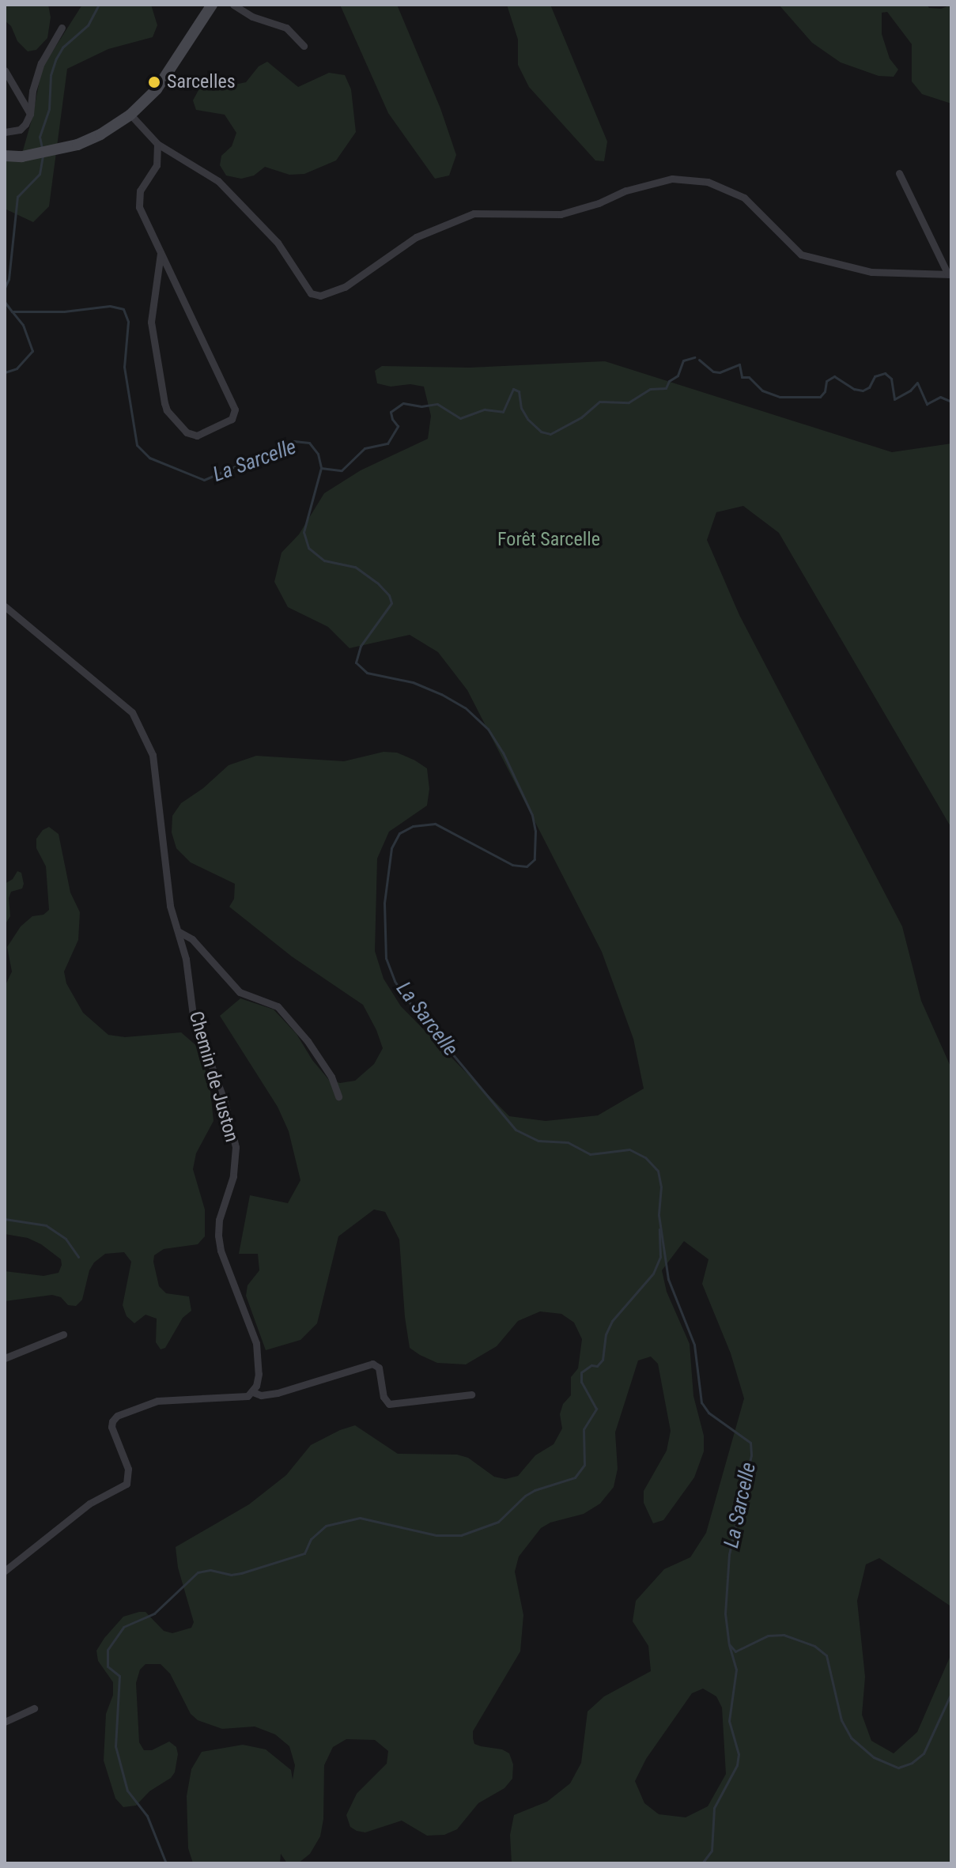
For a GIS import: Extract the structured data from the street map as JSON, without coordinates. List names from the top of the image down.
{
  "streets": {
    "street": ["Chemin de Juston"]
  },
  "water": ["La Sarcelle"],
  "parks": ["Forêt Sarcelle"],
  "places": ["Sarcelles"]
}
